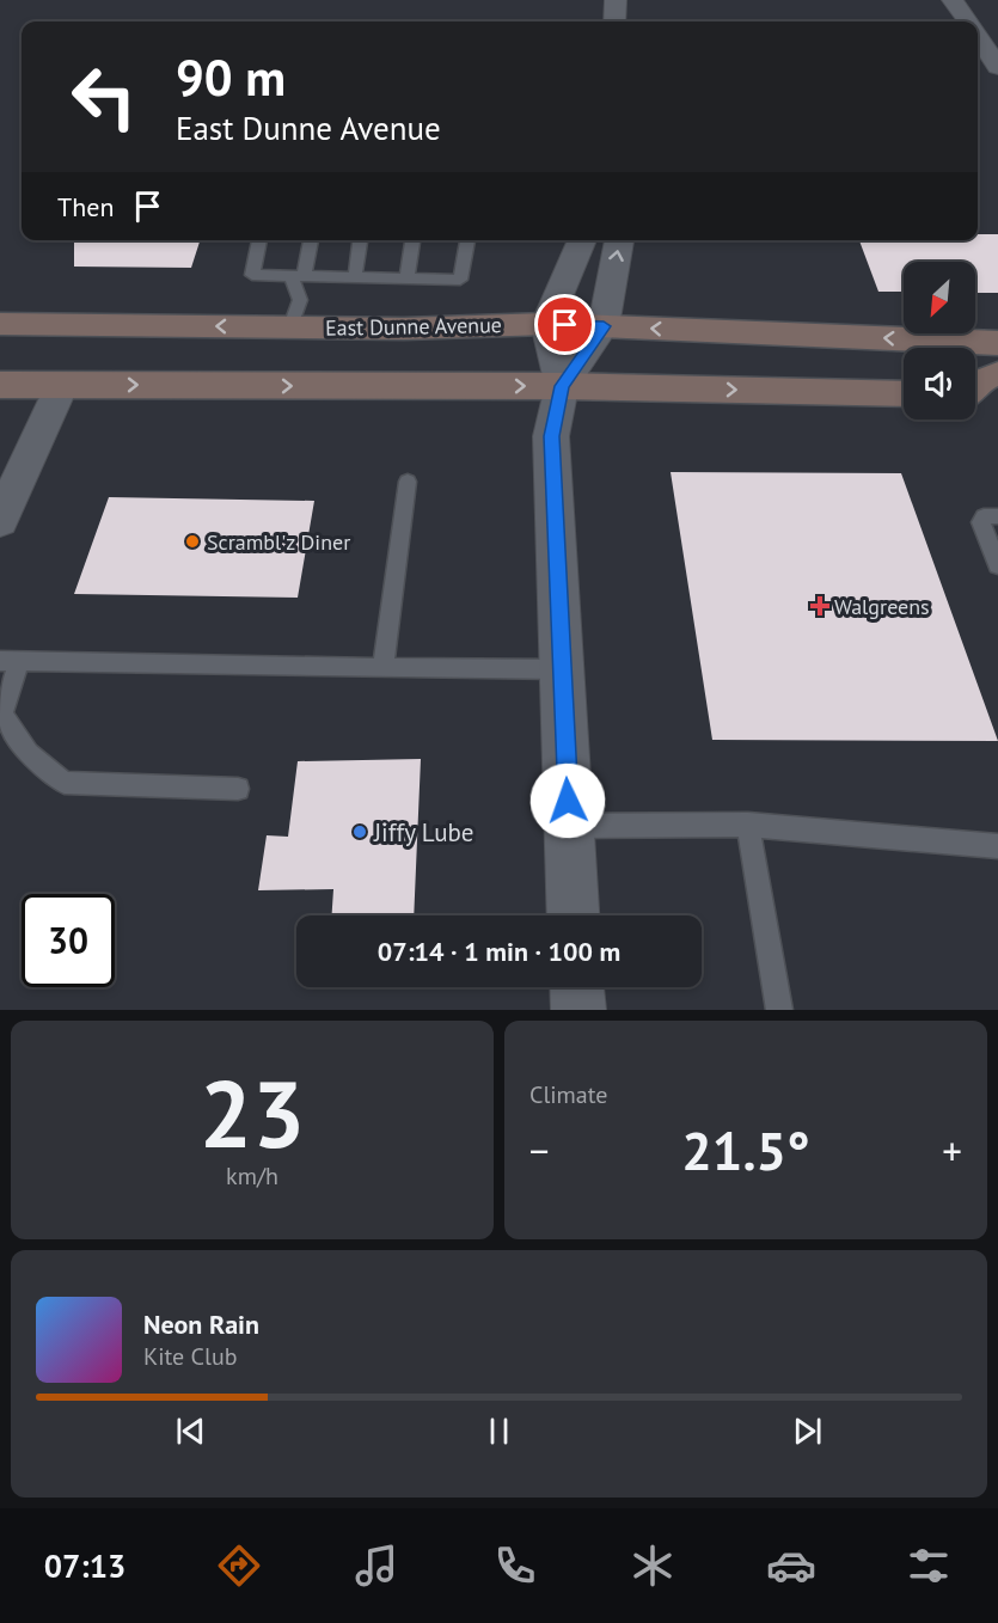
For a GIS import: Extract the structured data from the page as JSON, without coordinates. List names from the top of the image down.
{
  "streets": {
    "main road": ["East Dunne Avenue"]
  },
  "places": {
    "other": ["Scrambl'z Diner", "Jiffy Lube"],
    "health": ["Walgreens"]
  },
  "north": "bottom left",
  "page": {
    "turn": ["90 m", "East Dunne Avenue"],
    "then": "Then",
    "limit": "30",
    "trip": "07:14 · 1 min · 100 m",
    "tile": [
      ["23", "km/h"],
      "Climate"
    ],
    "heat": ["−", "21.5°", "+"],
    "song": ["Neon Rain", "Kite Club"],
    "tabs": "07:13"
  }
}
